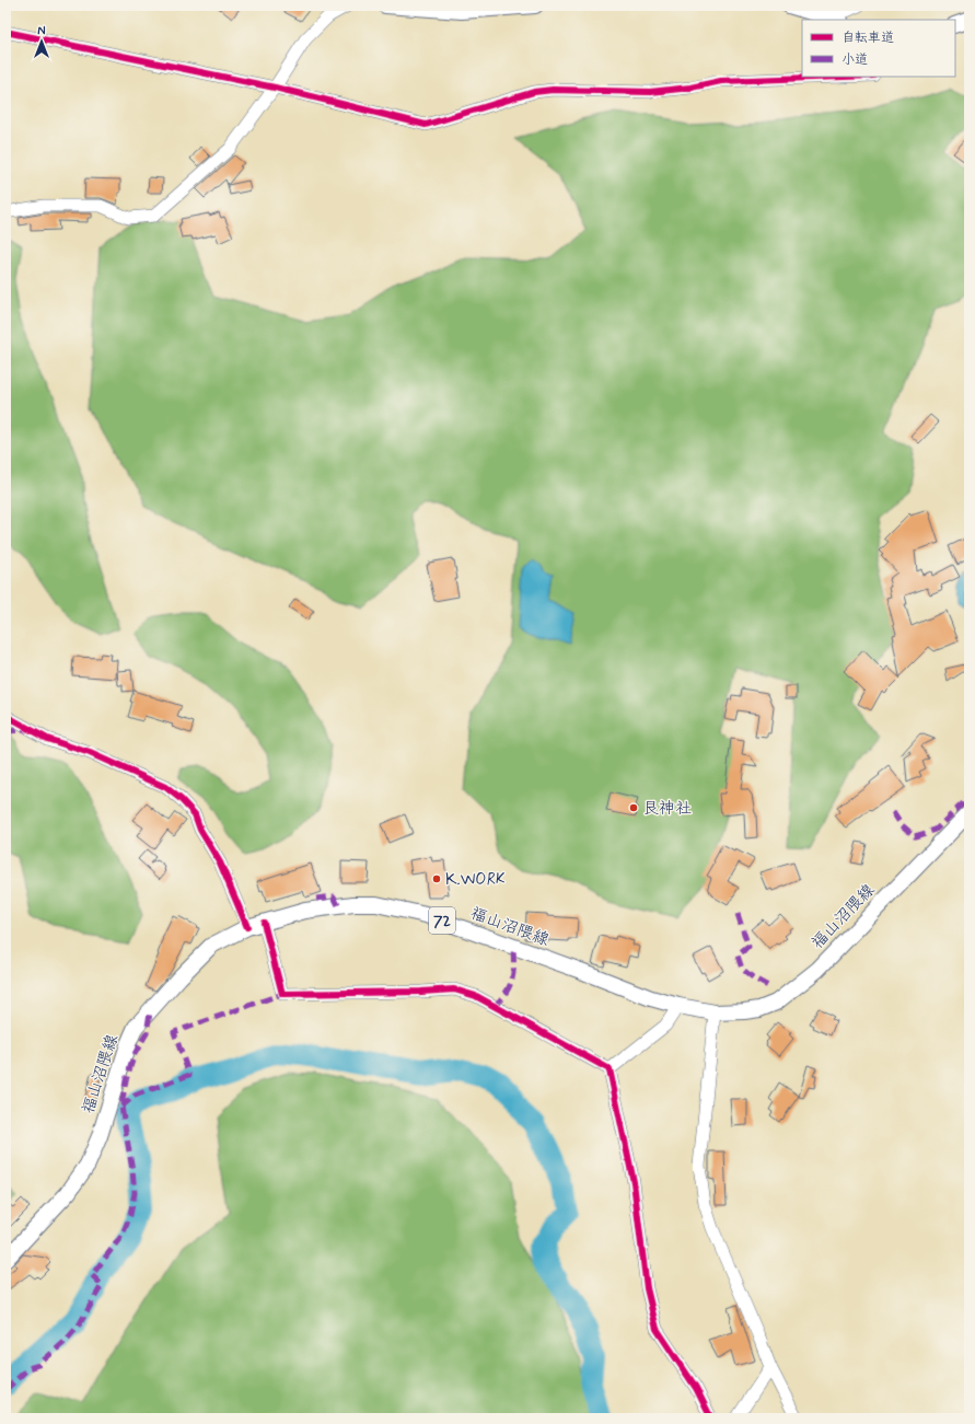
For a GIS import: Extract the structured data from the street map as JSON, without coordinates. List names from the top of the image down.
{
  "streets": {
    "main road": ["福山沼隈線", "72"]
  },
  "places": ["艮神社", "K.WORK"],
  "legend": ["自転車道", "小道"],
  "north": "top"
}
